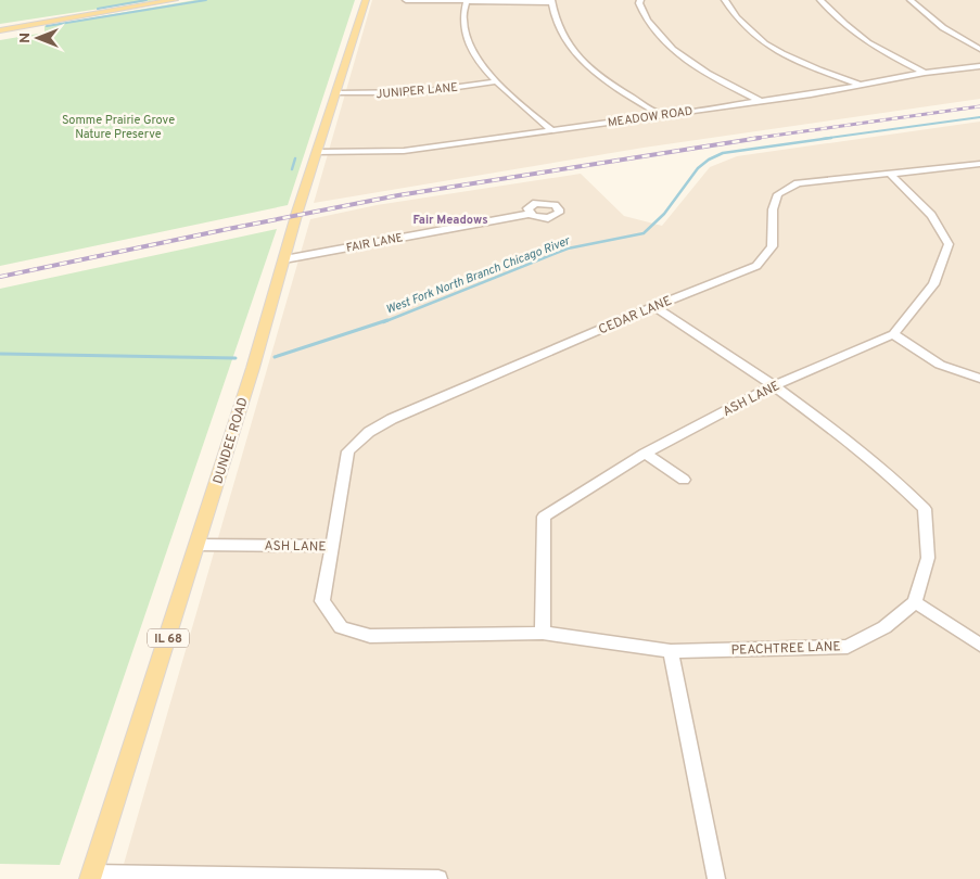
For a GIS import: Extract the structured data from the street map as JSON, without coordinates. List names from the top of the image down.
{
  "streets": {
    "main road": ["DUNDEE ROAD", "IL 68"],
    "street": [
      "JUNIPER LANE",
      "MEADOW ROAD",
      "FAIR LANE",
      "CEDAR LANE",
      "ASH LANE",
      "PEACHTREE LANE"
    ]
  },
  "crossings": [
    ["JUNIPER LANE", "DUNDEE ROAD"],
    ["MEADOW ROAD", "DUNDEE ROAD"],
    ["FAIR LANE", "DUNDEE ROAD"],
    ["CEDAR LANE", "ASH LANE"],
    ["ASH LANE", "DUNDEE ROAD"],
    ["ASH LANE", "PEACHTREE LANE"]
  ],
  "districts": ["Fair Meadows"],
  "water": ["West Fork North Branch Chicago River"],
  "parks": ["Somme Prairie Grove Nature Preserve"],
  "north": "left"
}
